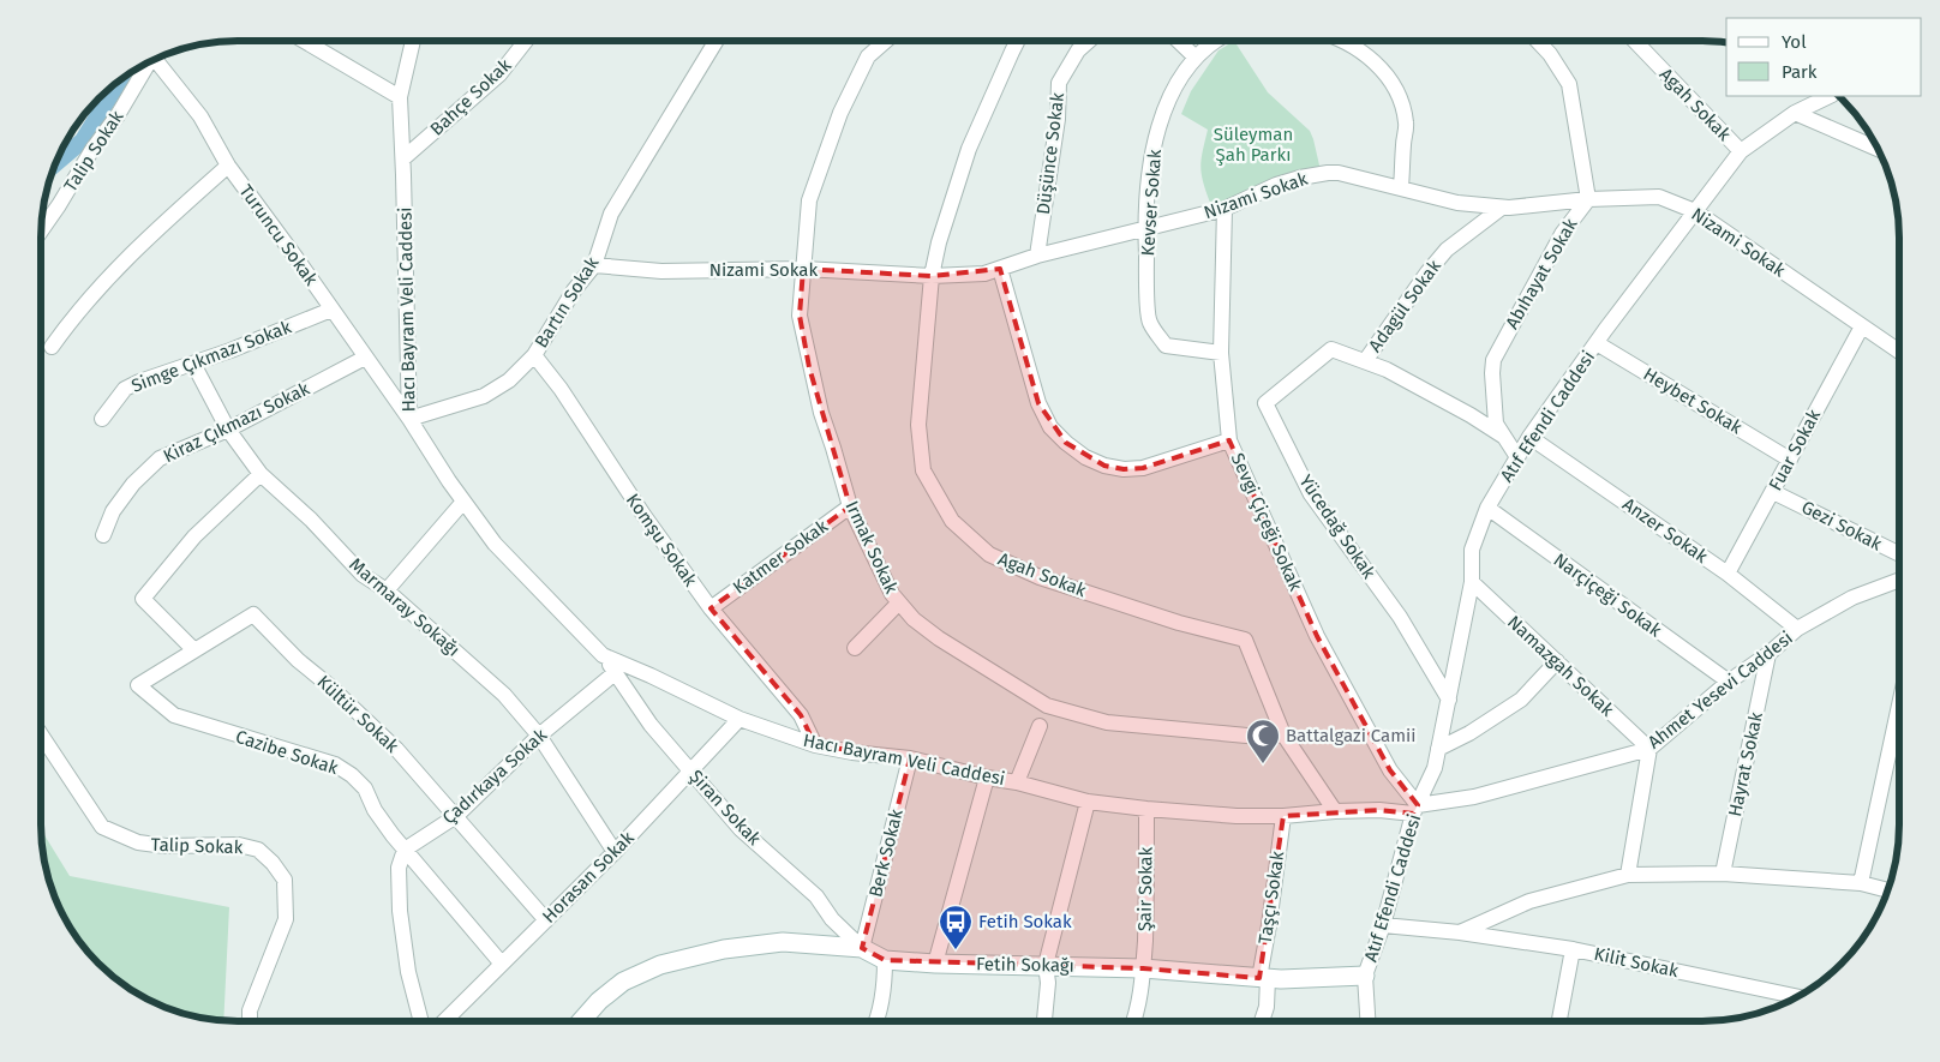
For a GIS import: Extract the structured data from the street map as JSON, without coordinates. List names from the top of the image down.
{
  "streets": {
    "street": [
      "Bahçe Sokak",
      "Agah Sokak",
      "Talip Sokak",
      "Düşünce Sokak",
      "Nizami Sokak",
      "Kevser Sokak",
      "Turuncu Sokak",
      "Abıhayat Sokak",
      "Bartın Sokak",
      "Adagül Sokak",
      "Hacı Bayram Veli Caddesi",
      "Simge Çıkmazı Sokak",
      "Heybet Sokak",
      "Atıf Efendi Caddesi",
      "Kiraz Çıkmazı Sokak",
      "Fuar Sokak",
      "Sevgi Çiçeği Sokak",
      "Gezi Sokak",
      "Yücedağ Sokak",
      "Anzer Sokak",
      "Komşu Sokak",
      "Irmak Sokak",
      "Katmer Sokak",
      "Narçiçeği Sokak",
      "Marmaray Sokağı",
      "Namazgah Sokak",
      "Ahmet Yesevi Caddesi",
      "Kültür Sokak",
      "Cazibe Sokak",
      "Hayrat Sokak",
      "Çadırkaya Sokak",
      "Şiran Sokak",
      "Berk Sokak",
      "Horasan Sokak",
      "Şair Sokak",
      "Taşçı Sokak",
      "Kilit Sokak",
      "Fetih Sokağı"
    ]
  },
  "crossings": [
    ["Bahçe Sokak", "Hacı Bayram Veli Caddesi"],
    ["Agah Sokak", "Nizami Sokak"],
    ["Agah Sokak", "Hacı Bayram Veli Caddesi"],
    ["Agah Sokak", "Atıf Efendi Caddesi"],
    ["Agah Sokak", "Irmak Sokak"],
    ["Düşünce Sokak", "Nizami Sokak"],
    ["Nizami Sokak", "Kevser Sokak"],
    ["Nizami Sokak", "Abıhayat Sokak"],
    ["Nizami Sokak", "Bartın Sokak"],
    ["Nizami Sokak", "Adagül Sokak"],
    ["Nizami Sokak", "Atıf Efendi Caddesi"],
    ["Nizami Sokak", "Fuar Sokak"],
    ["Nizami Sokak", "Sevgi Çiçeği Sokak"],
    ["Nizami Sokak", "Irmak Sokak"],
    ["Kevser Sokak", "Sevgi Çiçeği Sokak"],
    ["Turuncu Sokak", "Bartın Sokak"],
    ["Turuncu Sokak", "Hacı Bayram Veli Caddesi"],
    ["Turuncu Sokak", "Simge Çıkmazı Sokak"],
    ["Turuncu Sokak", "Kiraz Çıkmazı Sokak"],
    ["Abıhayat Sokak", "Atıf Efendi Caddesi"],
    ["Abıhayat Sokak", "Yücedağ Sokak"],
    ["Bartın Sokak", "Hacı Bayram Veli Caddesi"],
    ["Bartın Sokak", "Komşu Sokak"],
    ["Adagül Sokak", "Yücedağ Sokak"],
    ["Hacı Bayram Veli Caddesi", "Atıf Efendi Caddesi"],
    ["Hacı Bayram Veli Caddesi", "Sevgi Çiçeği Sokak"],
    ["Hacı Bayram Veli Caddesi", "Komşu Sokak"],
    ["Hacı Bayram Veli Caddesi", "Ahmet Yesevi Caddesi"],
    ["Hacı Bayram Veli Caddesi", "Şiran Sokak"],
    ["Hacı Bayram Veli Caddesi", "Berk Sokak"],
    ["Hacı Bayram Veli Caddesi", "Horasan Sokak"],
    ["Hacı Bayram Veli Caddesi", "Şair Sokak"],
    ["Hacı Bayram Veli Caddesi", "Taşçı Sokak"],
    ["Simge Çıkmazı Sokak", "Marmaray Sokağı"],
    ["Heybet Sokak", "Atıf Efendi Caddesi"],
    ["Heybet Sokak", "Fuar Sokak"],
    ["Atıf Efendi Caddesi", "Sevgi Çiçeği Sokak"],
    ["Atıf Efendi Caddesi", "Yücedağ Sokak"],
    ["Atıf Efendi Caddesi", "Anzer Sokak"],
    ["Atıf Efendi Caddesi", "Narçiçeği Sokak"],
    ["Atıf Efendi Caddesi", "Namazgah Sokak"],
    ["Atıf Efendi Caddesi", "Ahmet Yesevi Caddesi"],
    ["Atıf Efendi Caddesi", "Kilit Sokak"],
    ["Atıf Efendi Caddesi", "Fetih Sokağı"],
    ["Kiraz Çıkmazı Sokak", "Marmaray Sokağı"],
    ["Fuar Sokak", "Gezi Sokak"],
    ["Fuar Sokak", "Anzer Sokak"],
    ["Sevgi Çiçeği Sokak", "Ahmet Yesevi Caddesi"],
    ["Anzer Sokak", "Ahmet Yesevi Caddesi"],
    ["Komşu Sokak", "Katmer Sokak"],
    ["Irmak Sokak", "Katmer Sokak"],
    ["Narçiçeği Sokak", "Ahmet Yesevi Caddesi"],
    ["Marmaray Sokağı", "Çadırkaya Sokak"],
    ["Marmaray Sokağı", "Horasan Sokak"],
    ["Namazgah Sokak", "Ahmet Yesevi Caddesi"],
    ["Ahmet Yesevi Caddesi", "Hayrat Sokak"],
    ["Kültür Sokak", "Cazibe Sokak"],
    ["Kültür Sokak", "Çadırkaya Sokak"],
    ["Kültür Sokak", "Horasan Sokak"],
    ["Cazibe Sokak", "Çadırkaya Sokak"],
    ["Cazibe Sokak", "Horasan Sokak"],
    ["Çadırkaya Sokak", "Şiran Sokak"],
    ["Şiran Sokak", "Berk Sokak"],
    ["Şiran Sokak", "Horasan Sokak"],
    ["Şiran Sokak", "Fetih Sokağı"],
    ["Berk Sokak", "Fetih Sokağı"],
    ["Şair Sokak", "Fetih Sokağı"],
    ["Taşçı Sokak", "Fetih Sokağı"]
  ],
  "parks": ["Süleyman Şah Parkı"],
  "places": {
    "mosque": ["Battalgazi Camii"],
    "bus stop": ["Fetih Sokak"]
  },
  "legend": ["Yol", "Park"]
}
